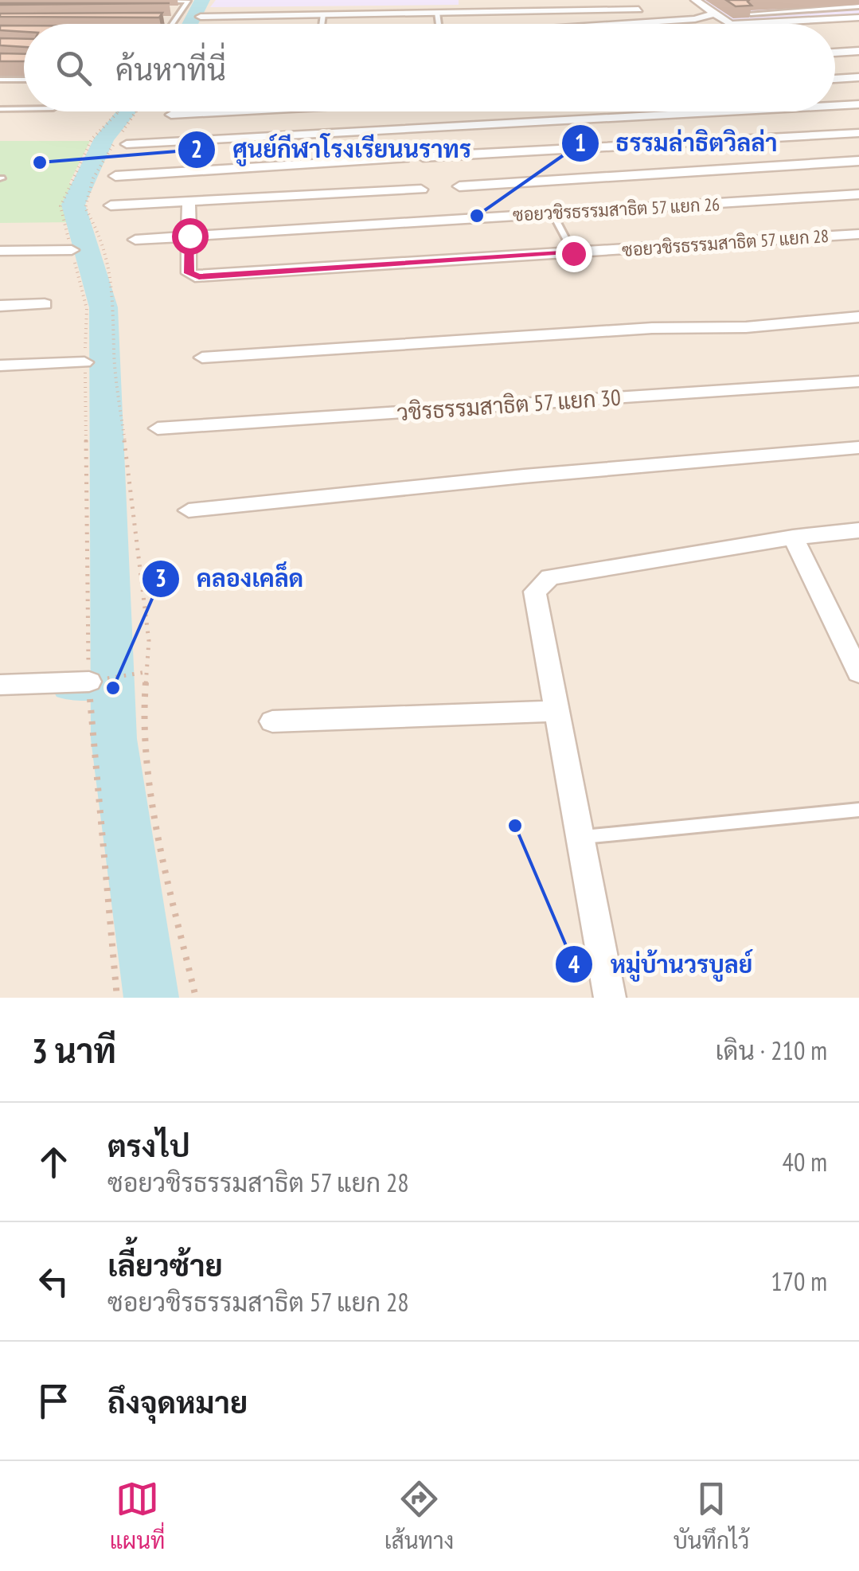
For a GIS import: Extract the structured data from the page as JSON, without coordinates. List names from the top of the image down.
{
  "streets": {
    "street": ["ซอยวชิรธรรมสาธิต 57 แยก 26", "ซอยวชิรธรรมสาธิต 57 แยก 28", "วชิรธรรมสาธิต 57 แยก 30"]
  },
  "crossings": [
    ["ซอยวชิรธรรมสาธิต 57 แยก 26", "ซอยวชิรธรรมสาธิต 57 แยก 28"]
  ],
  "places": [
    "ศูนย์กีฬาโรงเรียนนราทร",
    "ธรรมล่าธิตวิลล่า",
    "คลองเคล็ด",
    "หมู่บ้านวรบูลย์"
  ],
  "page": {
    "search": "ค้นหาที่นี่",
    "heading": ["3 นาที", "เดิน · 210 m"],
    "list": [
      ["ตรงไป", "ซอยวชิรธรรมสาธิต 57 แยก 28", "40 m"],
      ["เลี้ยวซ้าย", "ซอยวชิรธรรมสาธิต 57 แยก 28", "170 m"],
      "ถึงจุดหมาย"
    ],
    "nav": ["แผนที่", "เส้นทาง", "บันทึกไว้"]
  }
}
